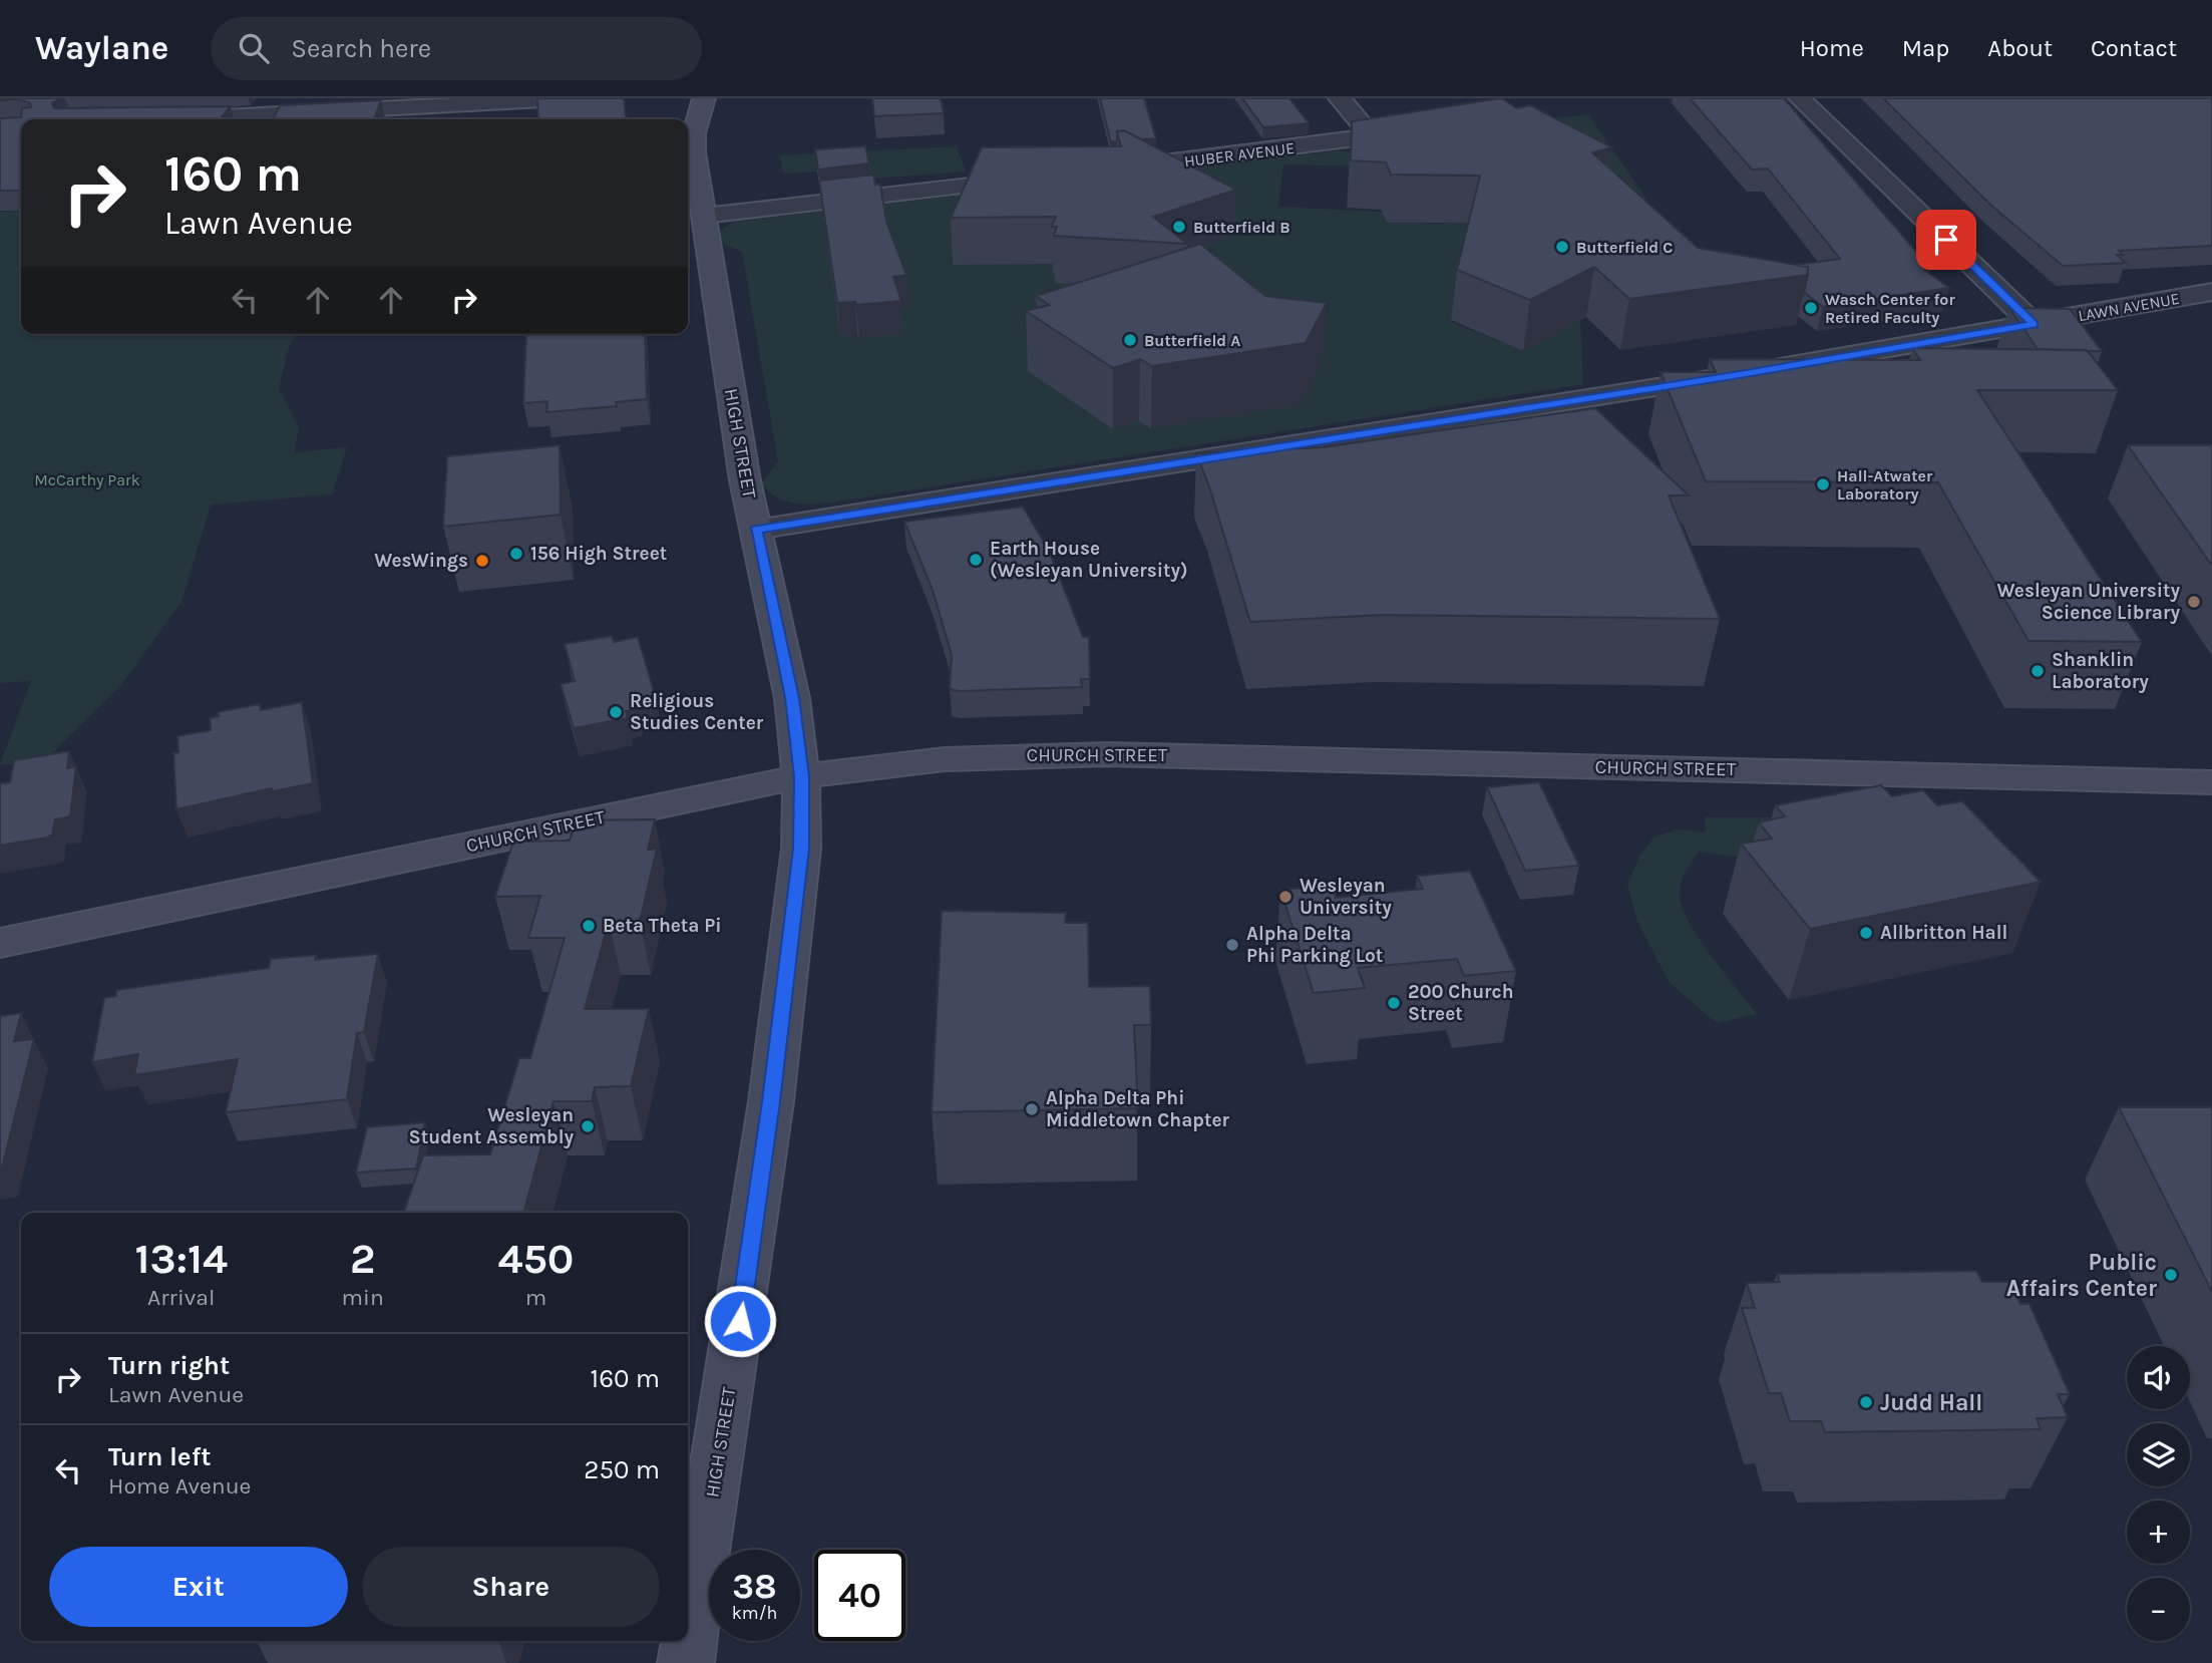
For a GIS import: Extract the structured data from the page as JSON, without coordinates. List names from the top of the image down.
{
  "streets": {
    "street": [
      "HUBER AVENUE",
      "LAWN AVENUE",
      "HIGH STREET",
      "CHURCH STREET"
    ]
  },
  "crossings": [
    ["LAWN AVENUE", "HIGH STREET"],
    ["HIGH STREET", "CHURCH STREET"]
  ],
  "parks": ["McCarthy Park"],
  "places": [
    "Butterfield B",
    "Butterfield C",
    "Wasch Center for Retired Faculty",
    "Butterfield A",
    "Hall-Atwater Laboratory",
    "156 High Street",
    "Earth House (Wesleyan University)",
    "WesWings",
    "Wesleyan University Science Library",
    "Shanklin Laboratory",
    "Religious Studies Center",
    "Wesleyan University",
    "Beta Theta Pi",
    "Allbritton Hall",
    "Alpha Delta Phi Parking Lot",
    "200 Church Street",
    "Alpha Delta Phi Middletown Chapter",
    "Wesleyan Student Assembly",
    "Public Affairs Center",
    "Judd Hall"
  ],
  "page": {
    "header": "Waylane",
    "search": "Search here",
    "nav": [
      "Home",
      "Map",
      "About",
      "Contact"
    ],
    "turn": ["160 m", "Lawn Avenue"],
    "eta": [
      "13:14",
      "Arrival",
      "2",
      "min",
      "450",
      "m"
    ],
    "list": [
      {
        "name": "Turn right",
        "note": "Lawn Avenue",
        "value": "160 m"
      },
      {
        "name": "Turn left",
        "note": "Home Avenue",
        "value": "250 m"
      }
    ],
    "map_buttons": ["+", "−"],
    "buttons": ["Exit", "Share"],
    "speed": "38 km/h",
    "limit": "40"
  }
}
